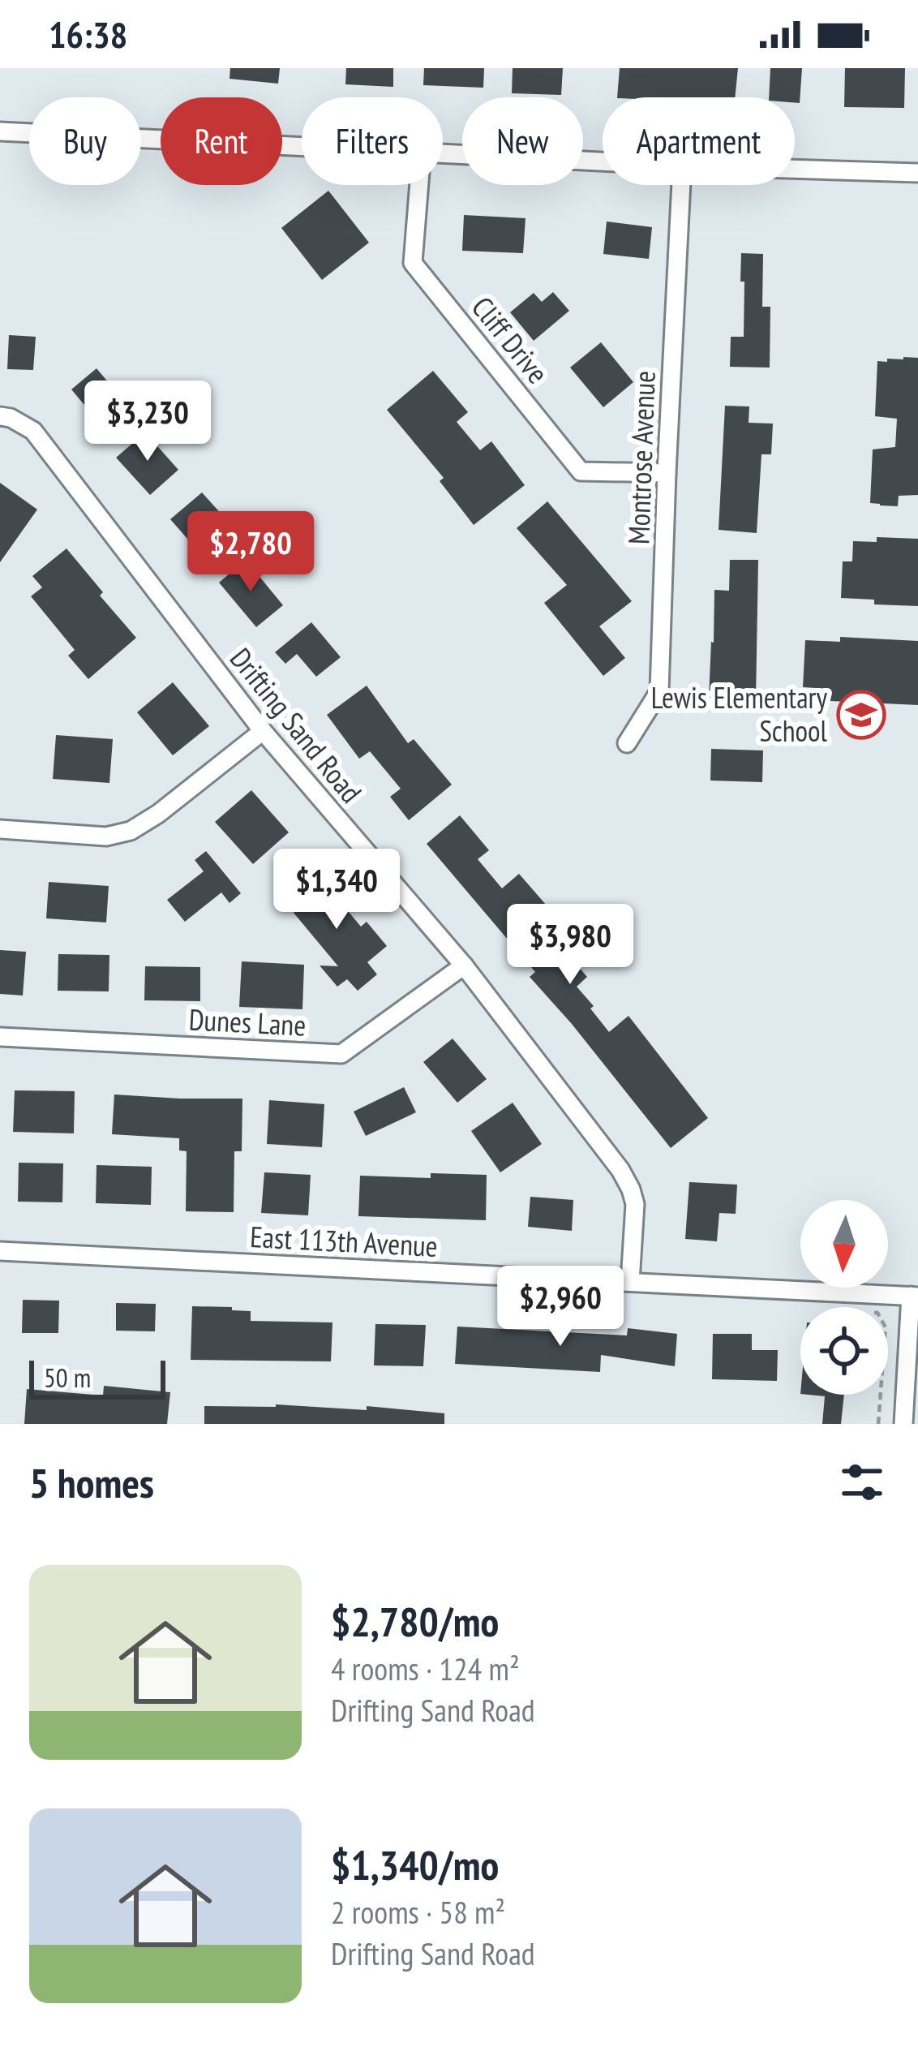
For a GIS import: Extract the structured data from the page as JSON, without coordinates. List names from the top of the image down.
{
  "streets": {
    "street": [
      "Cliff Drive",
      "Montrose Avenue",
      "Drifting Sand Road",
      "Dunes Lane",
      "East 113th Avenue"
    ]
  },
  "crossings": [
    ["Cliff Drive", "Montrose Avenue"],
    ["Drifting Sand Road", "Dunes Lane"],
    ["Drifting Sand Road", "East 113th Avenue"]
  ],
  "places": {
    "school or university": ["Lewis Elementary School"]
  },
  "scale_bar": "50 m",
  "north": "bottom",
  "page": {
    "status": "16:38",
    "chip": [
      "Buy",
      "Rent",
      "Filters",
      "New",
      "Apartment"
    ],
    "price": [
      "$3,230",
      "$2,780",
      "$1,340",
      "$3,980",
      "$2,960"
    ],
    "scale": "50 m",
    "heading": "5 homes",
    "list": [
      {
        "name": "$2,780/mo",
        "note": "4 rooms · 124 m² · Drifting Sand Road"
      },
      {
        "name": "$1,340/mo",
        "note": "2 rooms · 58 m² · Drifting Sand Road"
      }
    ]
  }
}
